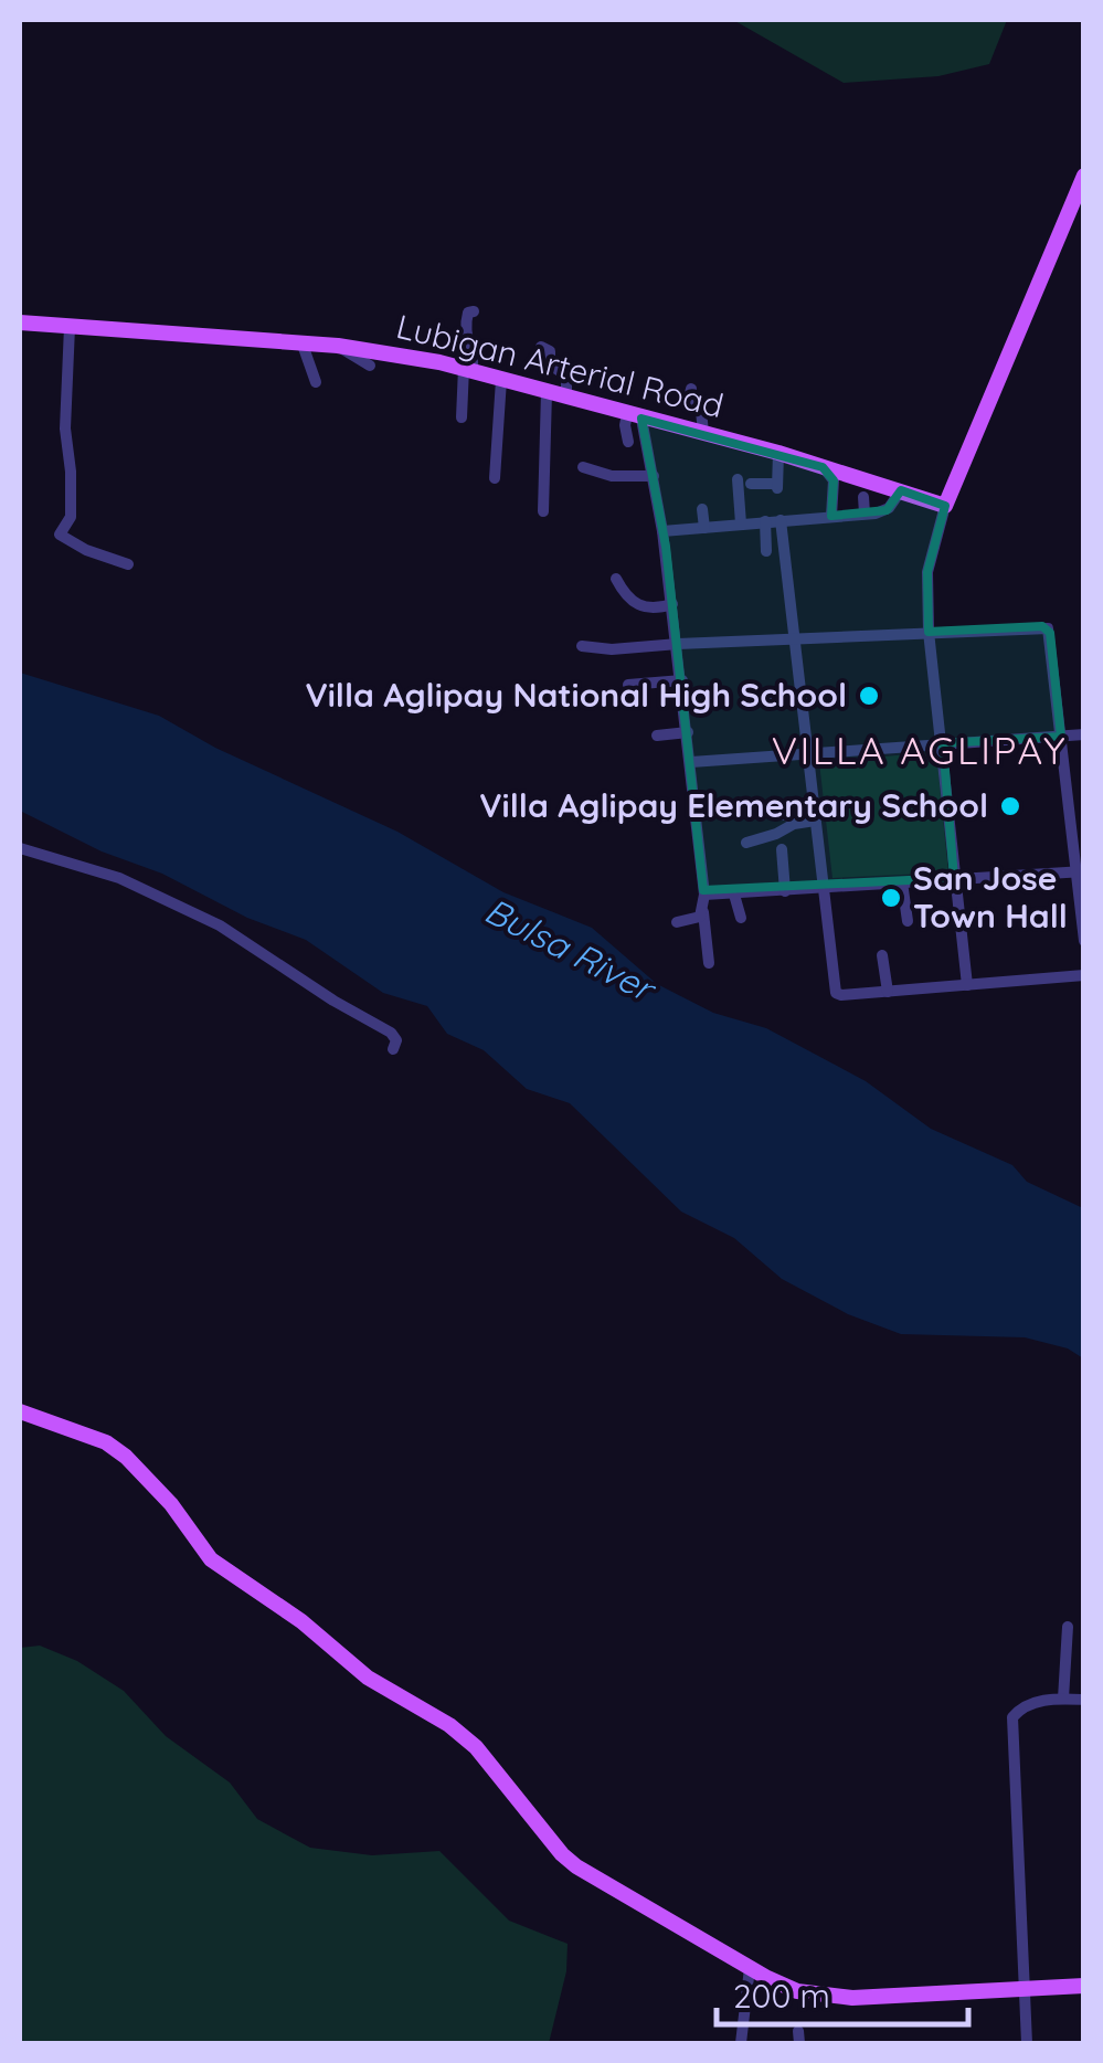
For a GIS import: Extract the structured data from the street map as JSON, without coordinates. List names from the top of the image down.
{
  "streets": {
    "main road": ["Lubigan Arterial Road"]
  },
  "districts": ["VILLA AGLIPAY"],
  "water": ["Bulsa River"],
  "places": ["Villa Aglipay National High School", "Villa Aglipay Elementary School", "San Jose Town Hall"],
  "scale_bar": "200 m"
}
